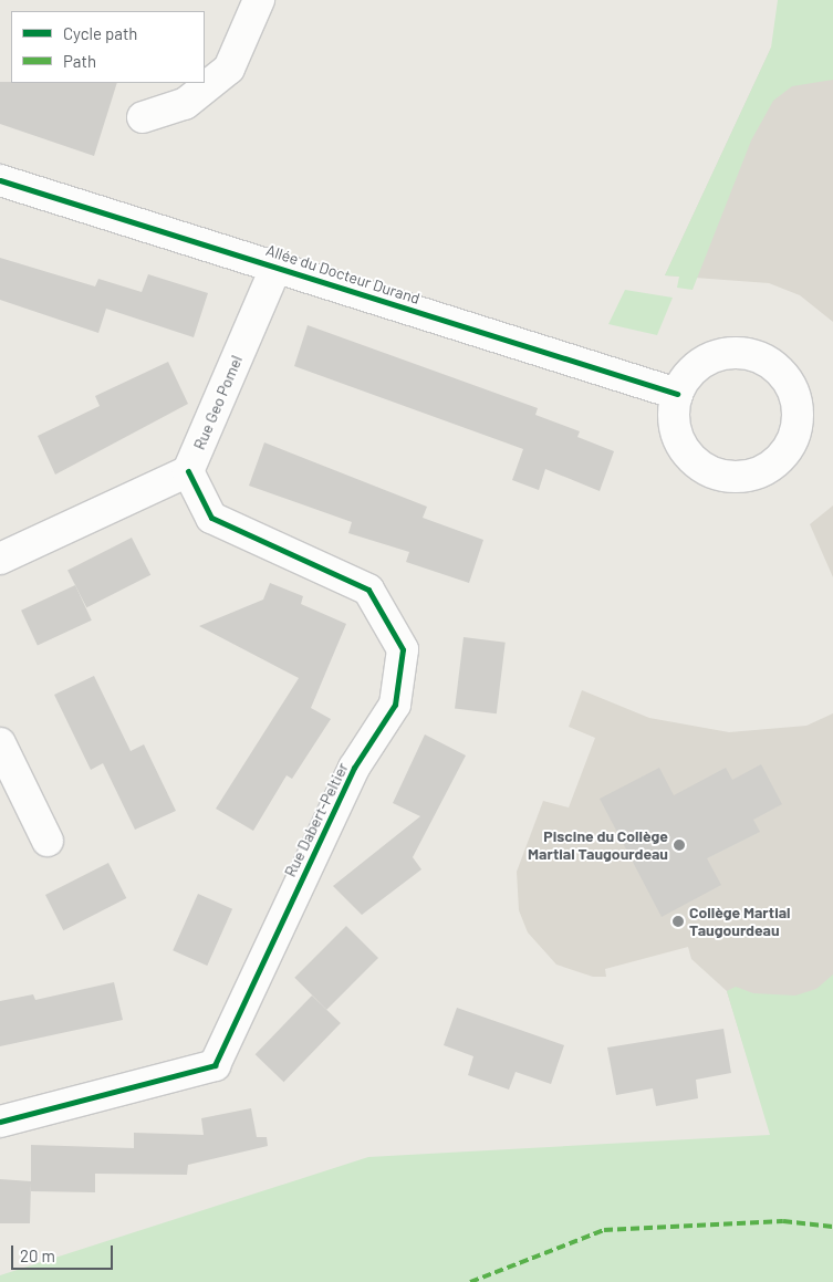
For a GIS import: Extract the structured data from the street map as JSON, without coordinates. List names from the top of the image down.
{
  "streets": {
    "street": ["Allée du Docteur Durand", "Rue Geo Pomel", "Rue Dabert-Peltier"]
  },
  "crossings": [
    ["Allée du Docteur Durand", "Rue Geo Pomel"],
    ["Rue Geo Pomel", "Rue Dabert-Peltier"]
  ],
  "places": ["Piscine du Collège Martial Taugourdeau", "Collège Martial Taugourdeau"],
  "legend": ["Cycle path", "Path"],
  "scale_bar": "20 m"
}
